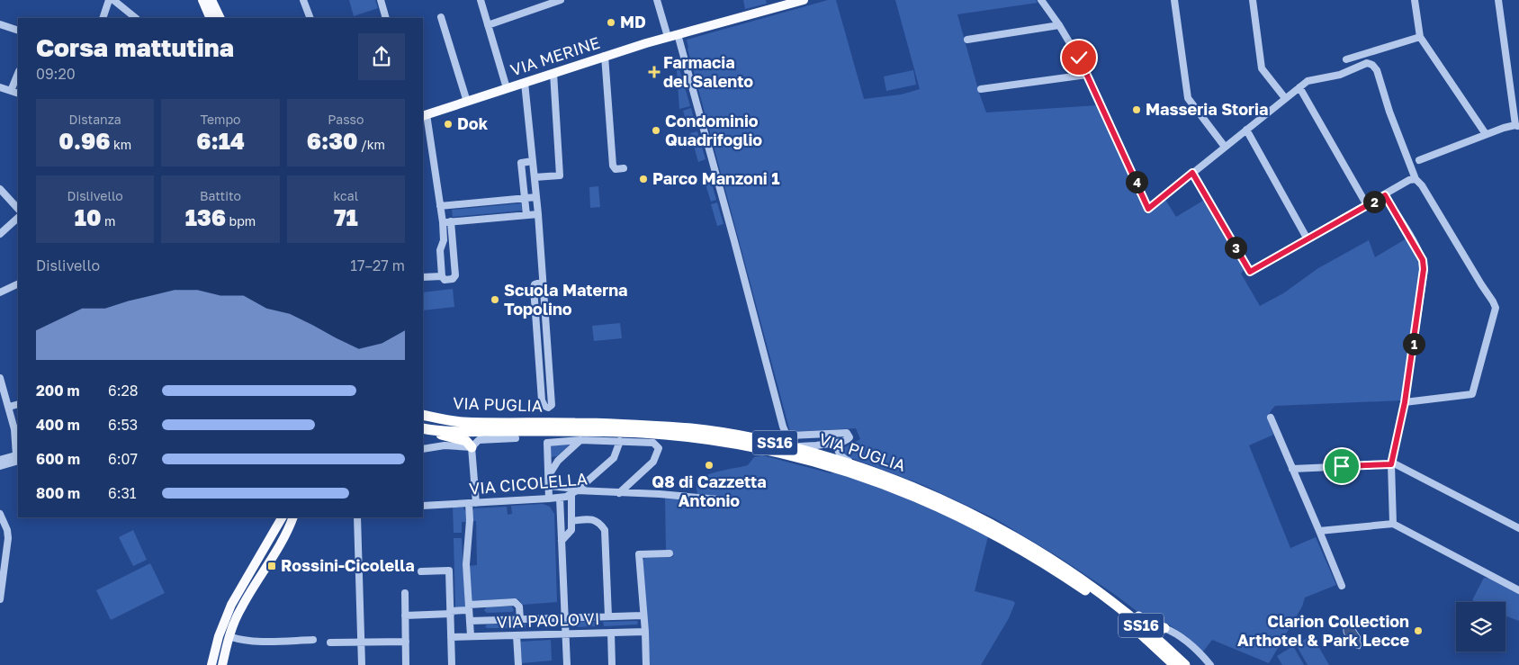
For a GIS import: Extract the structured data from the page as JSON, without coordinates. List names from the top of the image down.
{
  "streets": {
    "highway": ["VIA PUGLIA", "SS16"],
    "main road": ["VIA MERINE"],
    "street": ["VIA CICOLELLA", "VIA PAOLO VI"]
  },
  "places": {
    "other": [
      "MD",
      "Masseria Storia",
      "Dok",
      "Condominio Quadrifoglio",
      "Parco Manzoni 1",
      "Scuola Materna Topolino",
      "Q8 di Cazzetta Antonio",
      "Clarion Collection Arthotel & Park Lecce"
    ],
    "health": ["Farmacia del Salento"],
    "transit": ["Rossini-Cicolella"]
  },
  "page": {
    "heading": ["Corsa mattutina", "09:20"],
    "stats": [
      ["Distanza", "0.96 km"],
      ["Tempo", "6:14"],
      ["Passo", "6:30 /km"],
      ["Dislivello", "10 m"],
      ["Battito", "136 bpm"],
      ["kcal", "71"]
    ],
    "pins": [
      "4",
      "2",
      "3",
      "1"
    ],
    "chart": ["Dislivello", "17–27 m"],
    "list": [
      {
        "name": "200 m",
        "note": "6:28"
      },
      {
        "name": "400 m",
        "note": "6:53"
      },
      {
        "name": "600 m",
        "note": "6:07"
      },
      {
        "name": "800 m",
        "note": "6:31"
      }
    ]
  }
}
